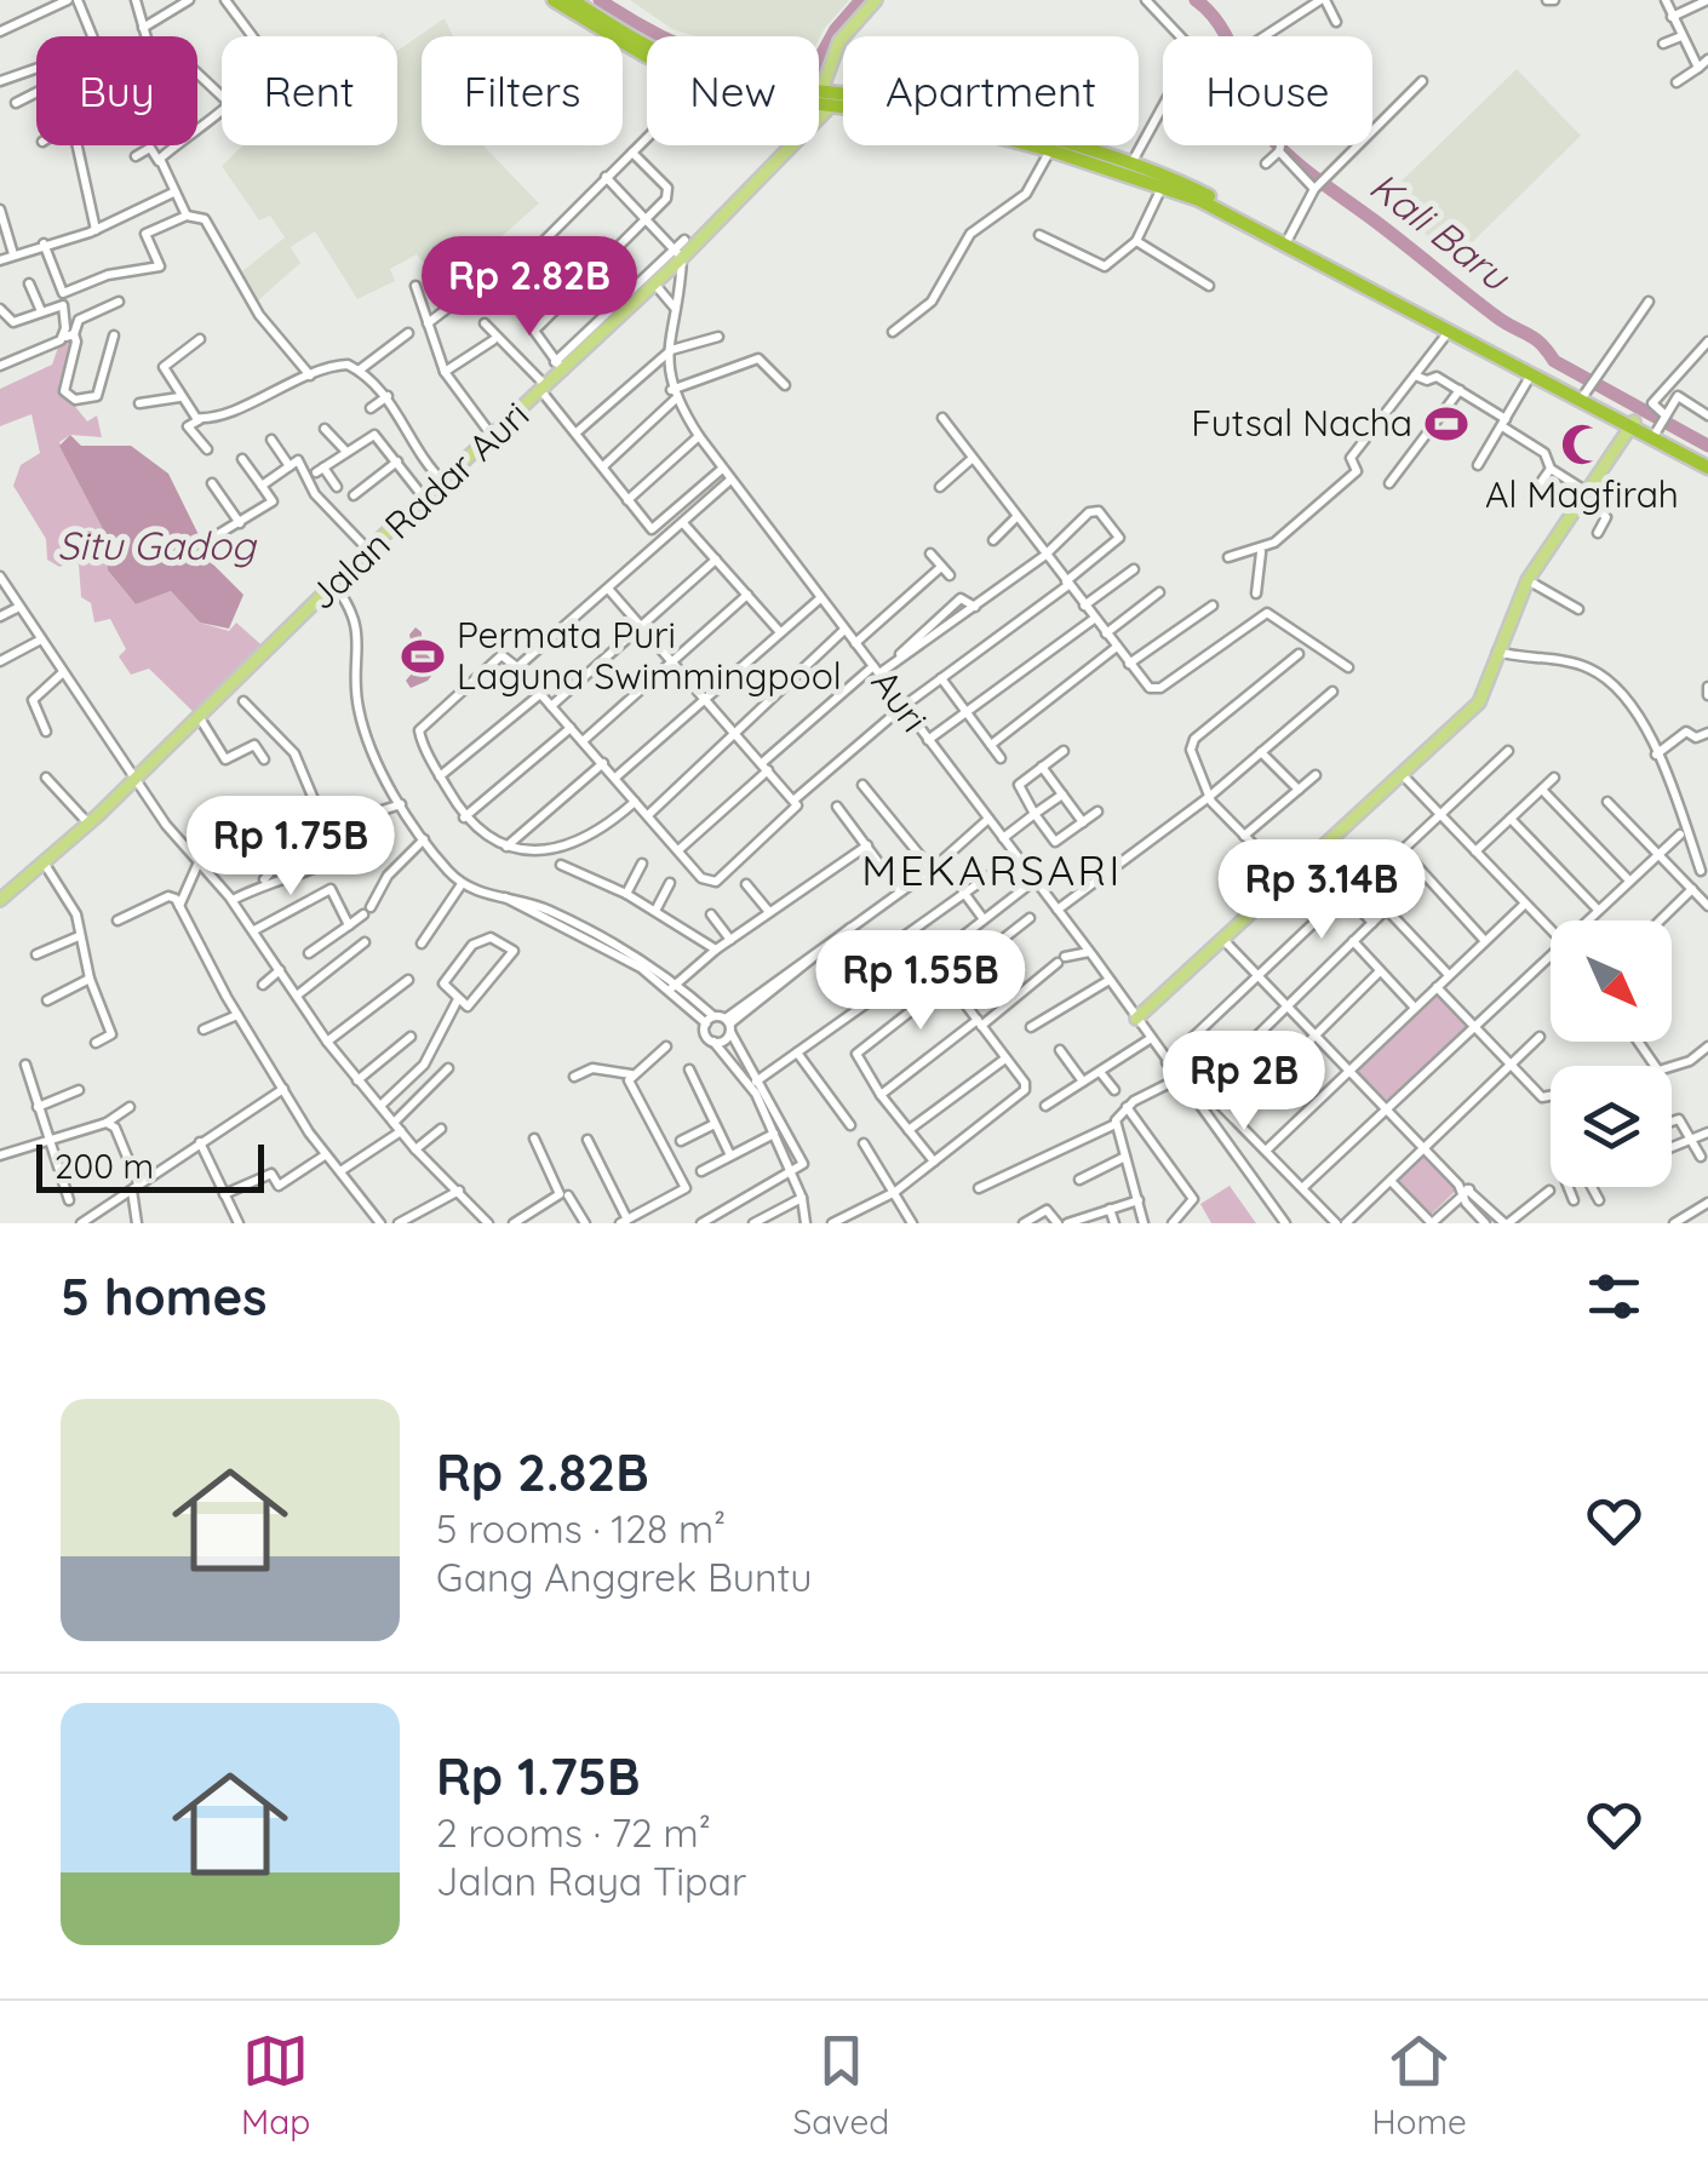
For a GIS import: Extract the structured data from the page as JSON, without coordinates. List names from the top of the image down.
{
  "streets": {
    "main road": ["Jalan Radar Auri"],
    "street": ["Auri"]
  },
  "districts": ["MEKARSARI"],
  "water": ["Kali Baru", "Situ Gadog"],
  "places": {
    "sports": ["Futsal Nacha", "Permata Puri Laguna Swimmingpool"],
    "mosque": ["Al Magfirah"]
  },
  "scale_bar": "200 m",
  "north": "bottom right",
  "page": {
    "chip": [
      "Buy",
      "Rent",
      "Filters",
      "New",
      "Apartment",
      "House"
    ],
    "price": [
      "Rp 2.82B",
      "Rp 1.75B",
      "Rp 3.14B",
      "Rp 1.55B",
      "Rp 2B"
    ],
    "scale": "200 m",
    "heading": "5 homes",
    "list": [
      {
        "name": "Rp 2.82B",
        "note": "5 rooms · 128 m² · Gang Anggrek Buntu"
      },
      {
        "name": "Rp 1.75B",
        "note": "2 rooms · 72 m² · Jalan Raya Tipar"
      }
    ],
    "tabs": ["Map", "Saved", "Home"]
  }
}
